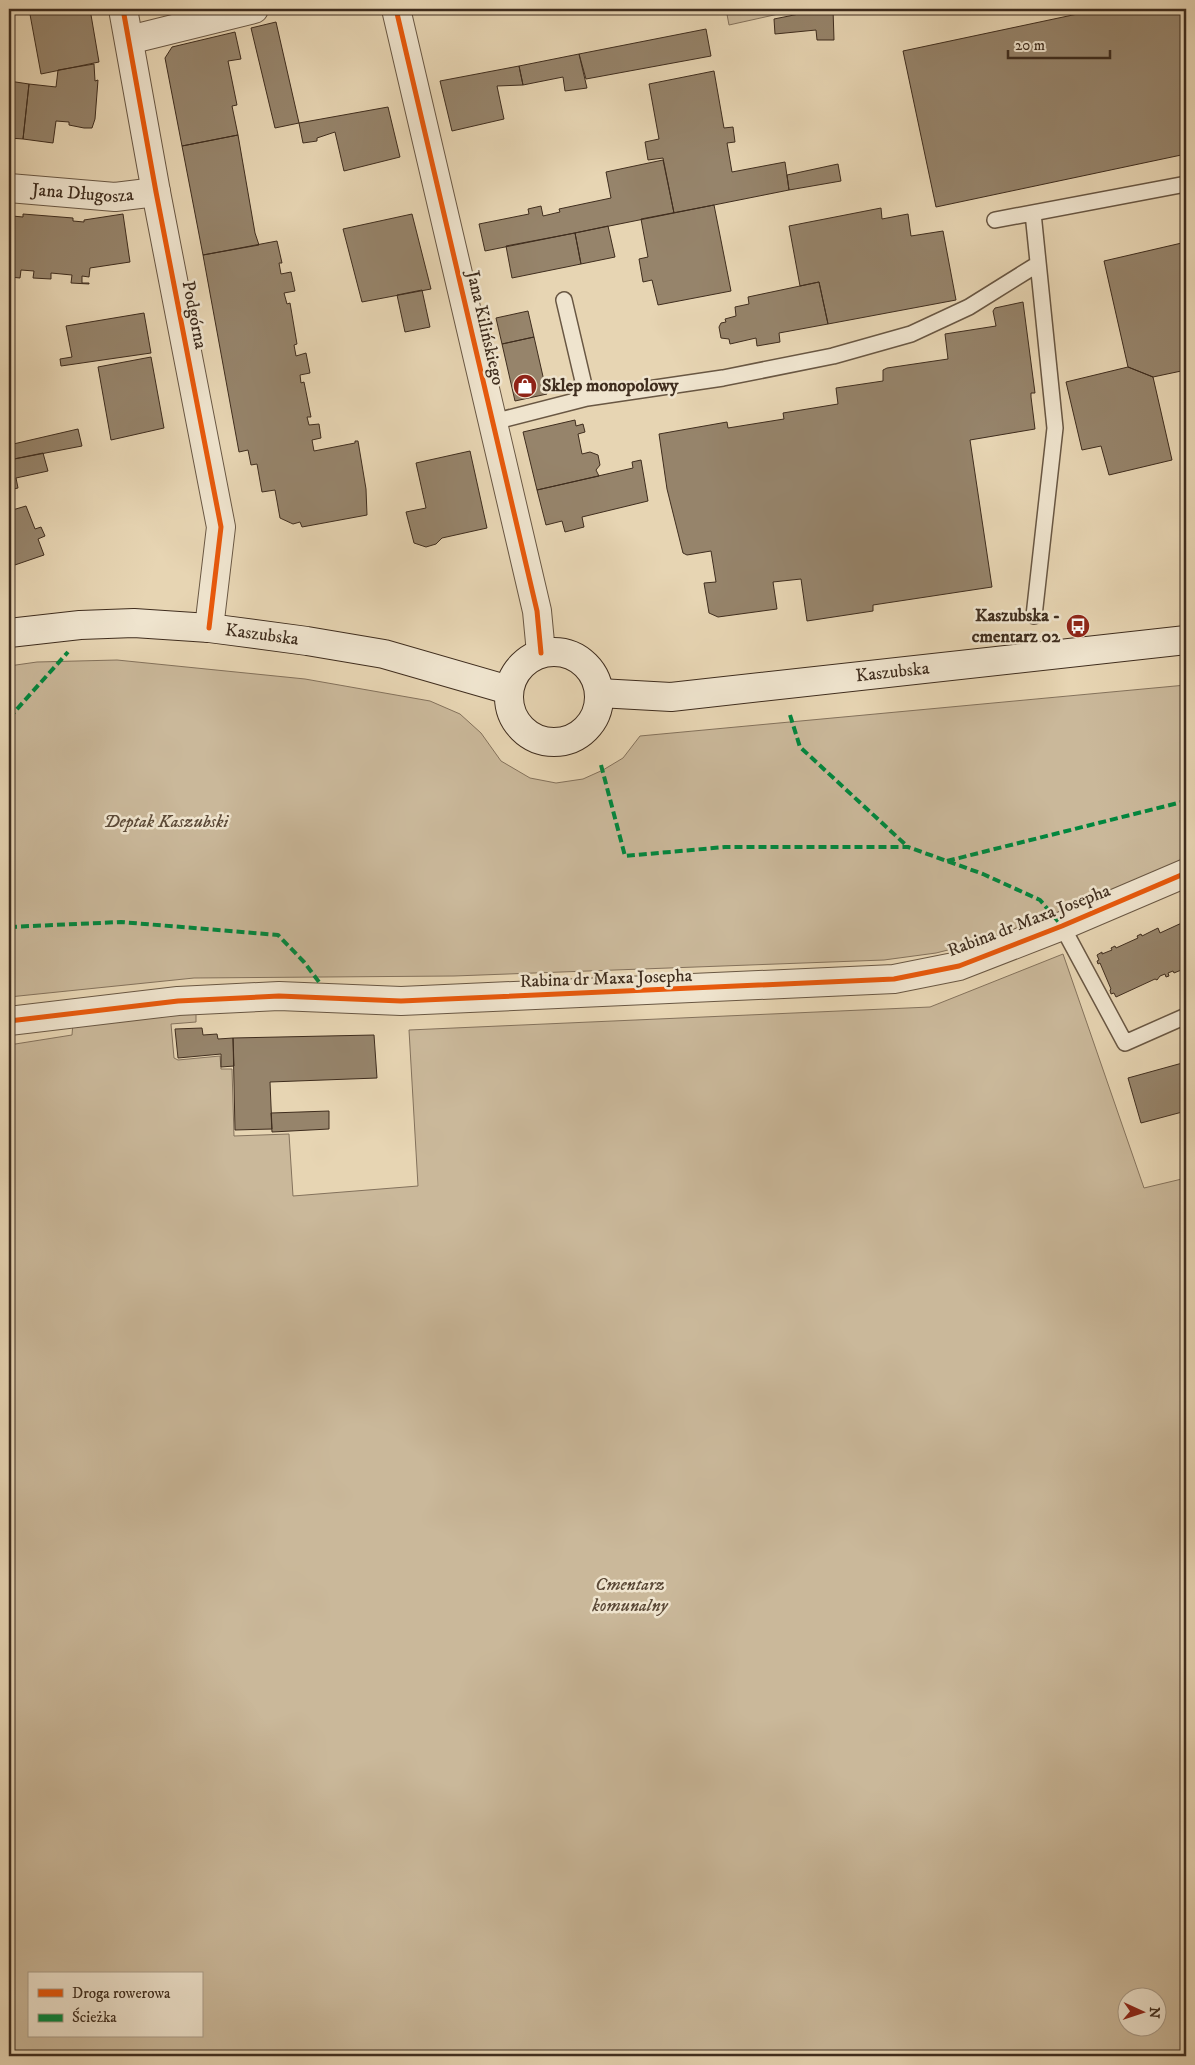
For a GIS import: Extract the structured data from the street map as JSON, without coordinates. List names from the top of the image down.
{
  "streets": {
    "street": [
      "Jana Długosza",
      "Podgórna",
      "Jana Kilińskiego",
      "Kaszubska",
      "Rabina dr Maxa Josepha"
    ]
  },
  "crossings": [
    ["Jana Długosza", "Podgórna"],
    ["Podgórna", "Kaszubska"],
    ["Jana Kilińskiego", "Kaszubska"]
  ],
  "parks": ["Deptak Kaszubski", "Cmentarz komunalny"],
  "places": {
    "shop": ["Sklep monopolowy"],
    "bus stop": ["Kaszubska - cmentarz 02"]
  },
  "legend": ["Droga rowerowa", "Ścieżka"],
  "scale_bar": "20 m",
  "north": "right"
}
